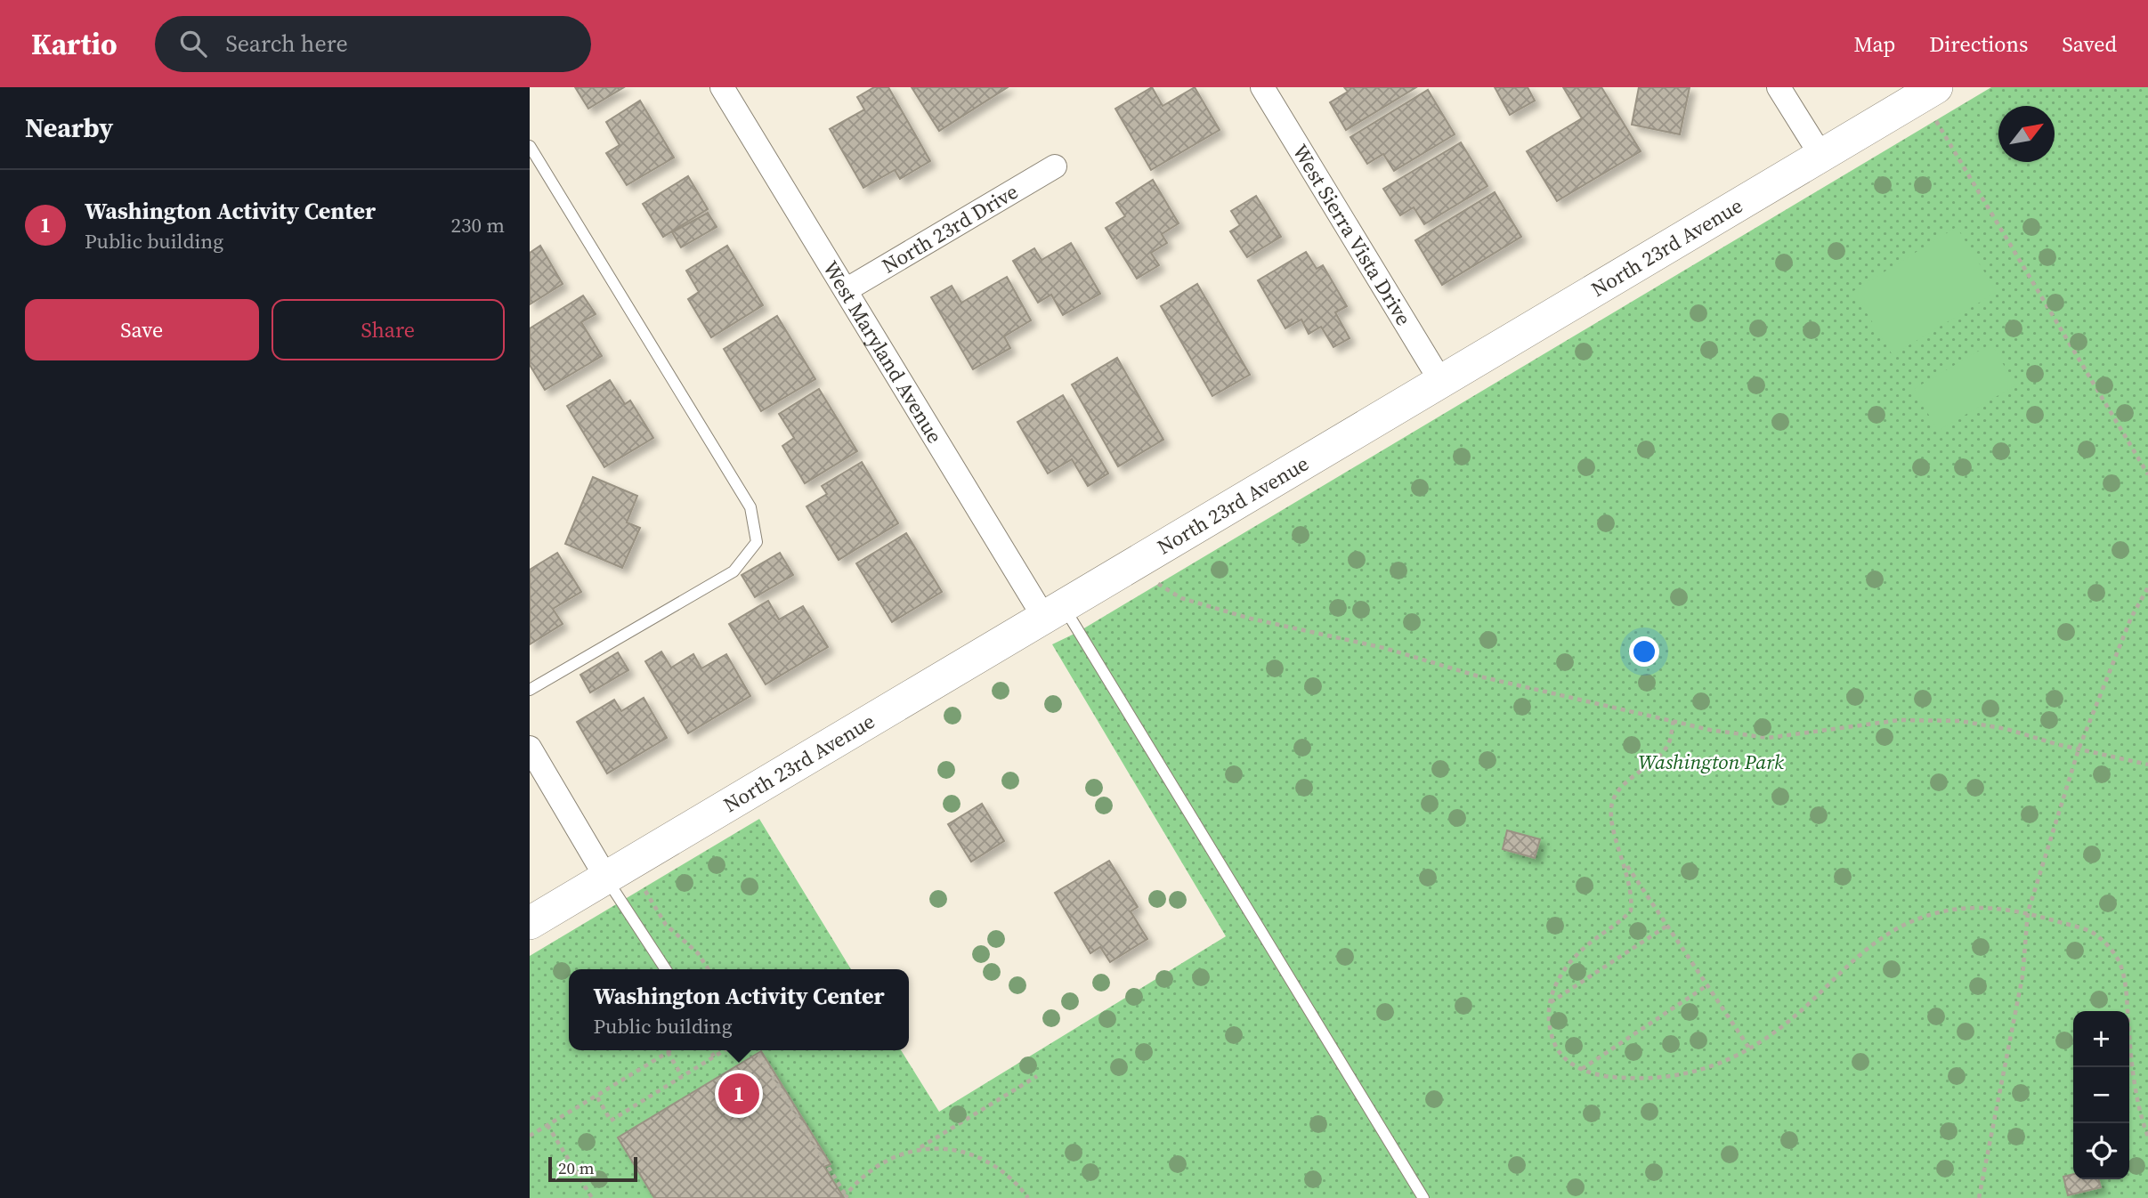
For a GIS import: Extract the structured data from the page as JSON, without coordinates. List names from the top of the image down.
{
  "streets": {
    "street": [
      "North 23rd Drive",
      "West Sierra Vista Drive",
      "North 23rd Avenue",
      "West Maryland Avenue"
    ]
  },
  "crossings": [
    ["North 23rd Drive", "West Maryland Avenue"],
    ["West Sierra Vista Drive", "North 23rd Avenue"],
    ["North 23rd Avenue", "West Maryland Avenue"]
  ],
  "parks": ["Washington Park"],
  "scale_bar": "20 m",
  "north": "top right",
  "page": {
    "header": "Kartio",
    "search": "Search here",
    "nav": ["Map", "Directions", "Saved"],
    "heading": "Nearby",
    "list": [
      {
        "mark": "1",
        "name": "Washington Activity Center",
        "note": "Public building",
        "value": "230 m"
      }
    ],
    "buttons": ["Save", "Share"],
    "popup": ["Washington Activity Center", "Public building"],
    "map_buttons": ["+", "−"],
    "pins": "1",
    "scale": "20 m"
  }
}
